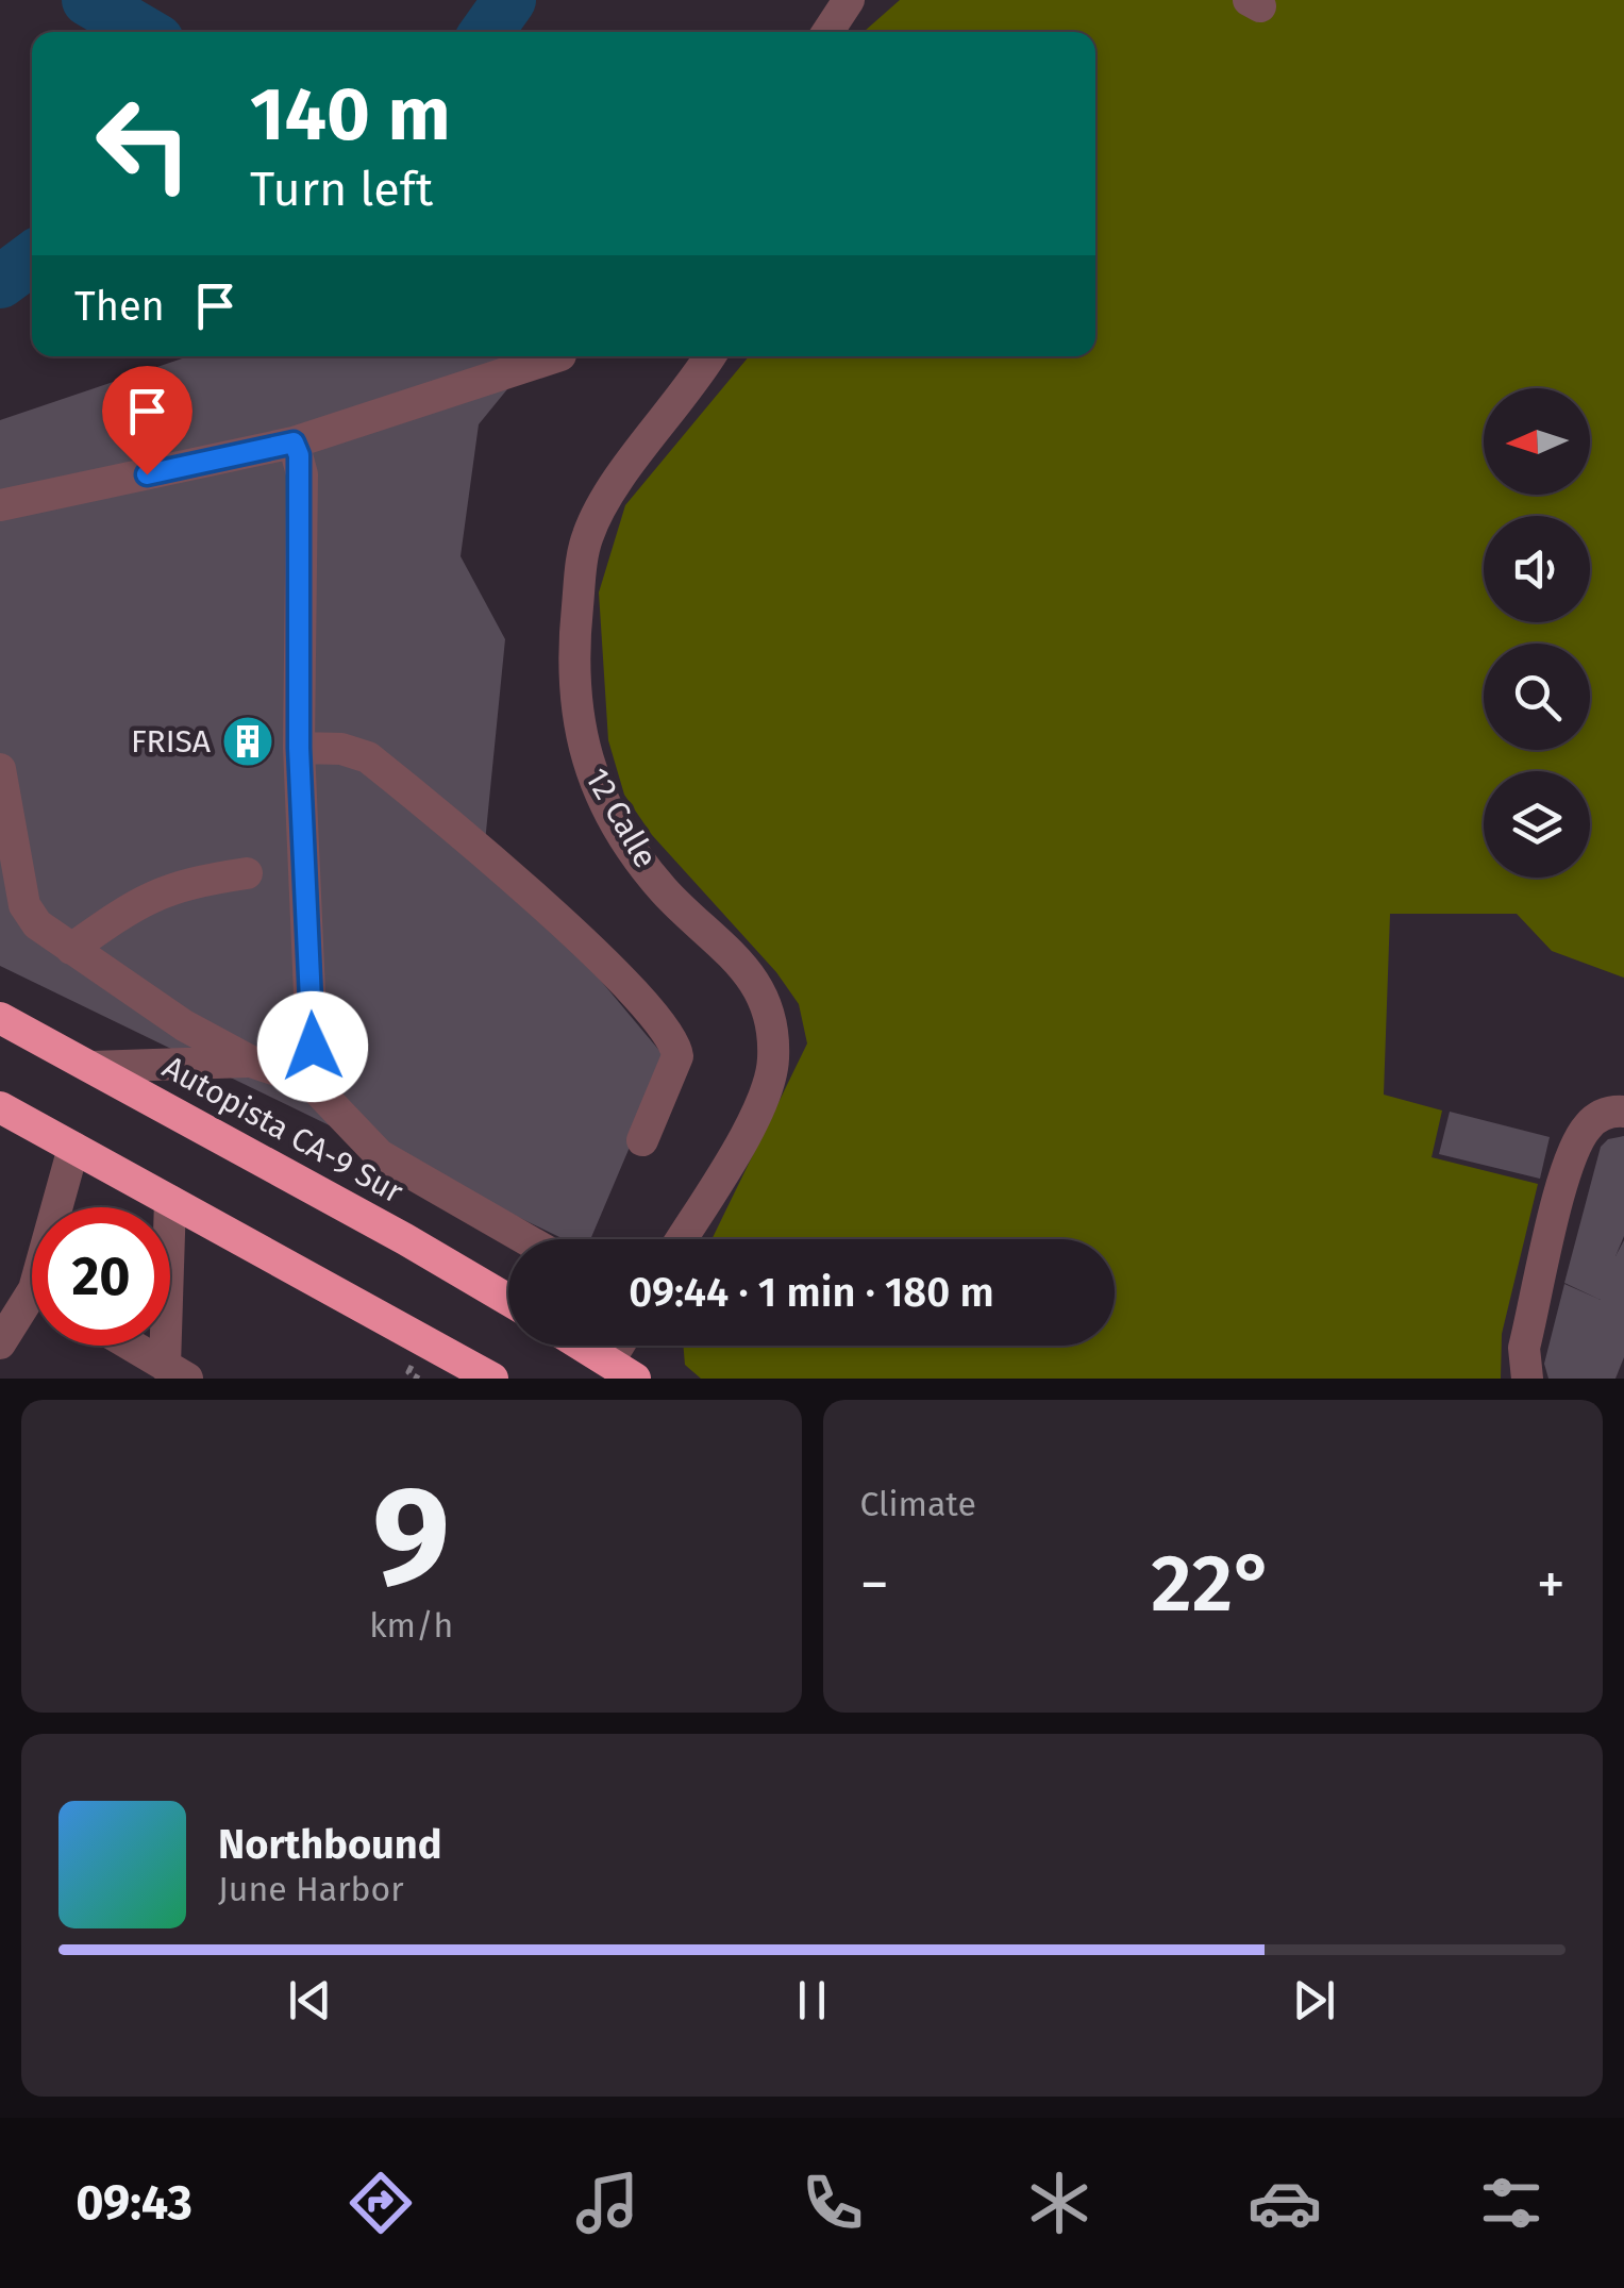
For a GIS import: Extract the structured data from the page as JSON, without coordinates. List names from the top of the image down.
{
  "streets": {
    "highway": ["Autopista CA-9 Sur"],
    "street": ["12 Calle"]
  },
  "places": {
    "building": ["FRISA"]
  },
  "north": "left",
  "page": {
    "turn": ["140 m", "Turn left"],
    "then": "Then",
    "limit": "20",
    "trip": "09:44 · 1 min · 180 m",
    "tile": [
      ["9", "km/h"],
      "Climate"
    ],
    "heat": ["−", "22°", "+"],
    "song": ["Northbound", "June Harbor"],
    "tabs": "09:43"
  }
}
